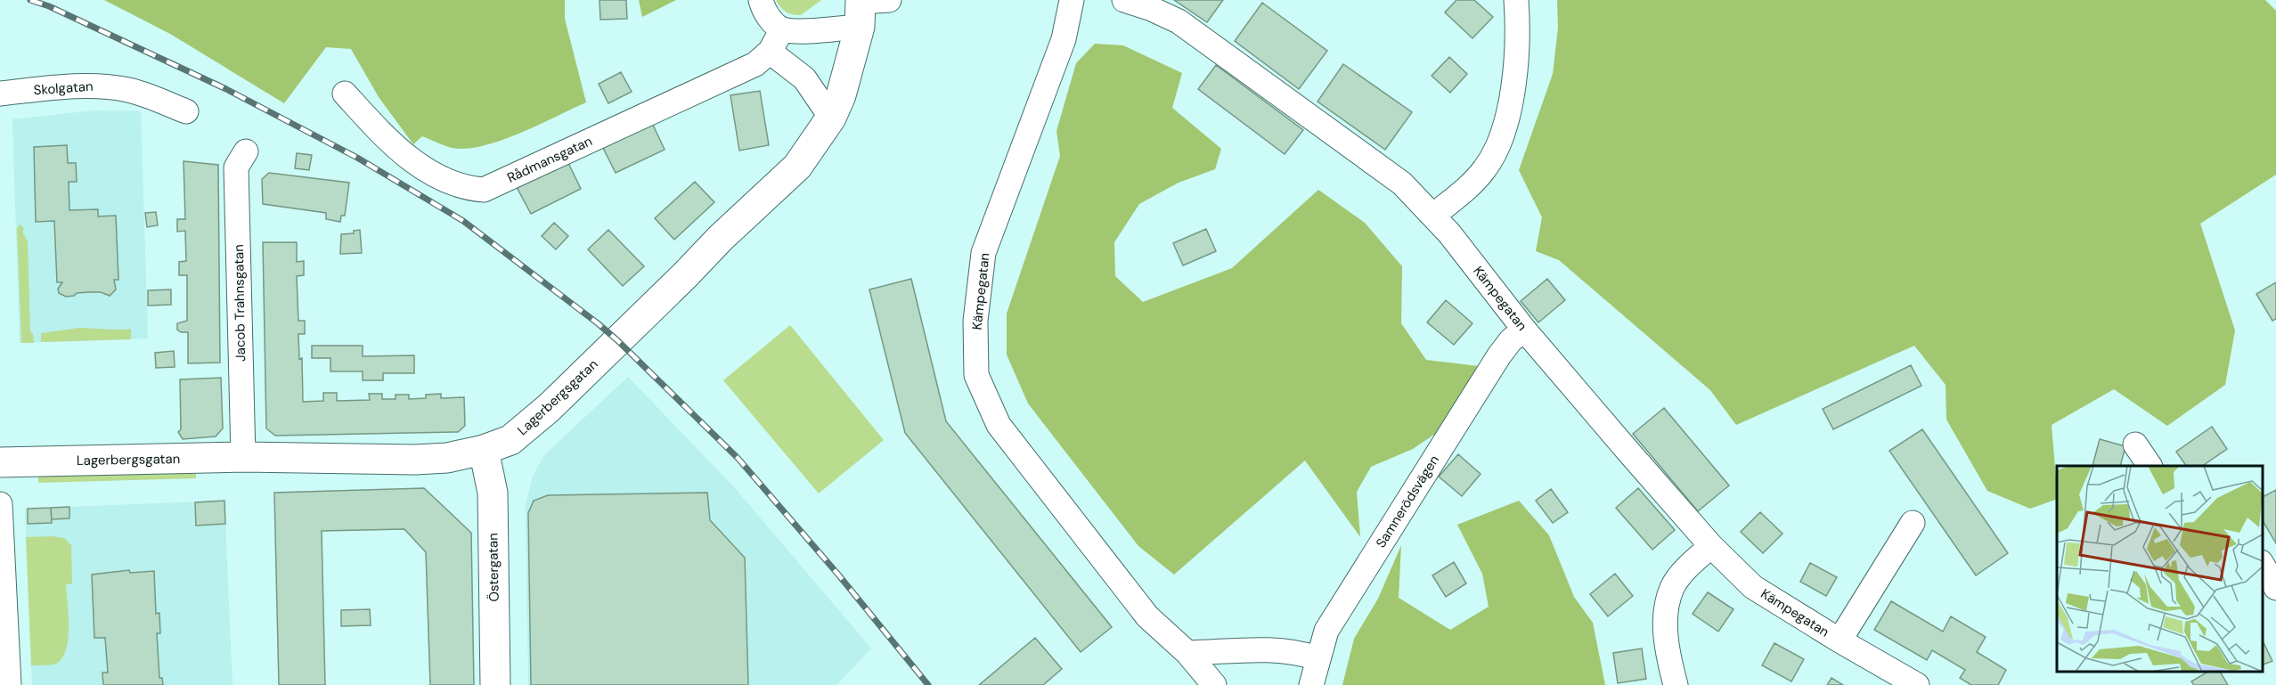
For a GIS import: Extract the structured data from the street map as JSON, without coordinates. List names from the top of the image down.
{
  "streets": {
    "street": [
      "Skolgatan",
      "Rådmansgatan",
      "Kämpegatan",
      "Jacob Trahnsgatan",
      "Lagerbergsgatan",
      "Samnerödsvägen",
      "Östergatan"
    ]
  },
  "crossings": [
    ["Kämpegatan", "Samnerödsvägen"],
    ["Jacob Trahnsgatan", "Lagerbergsgatan"],
    ["Lagerbergsgatan", "Östergatan"]
  ]
}
